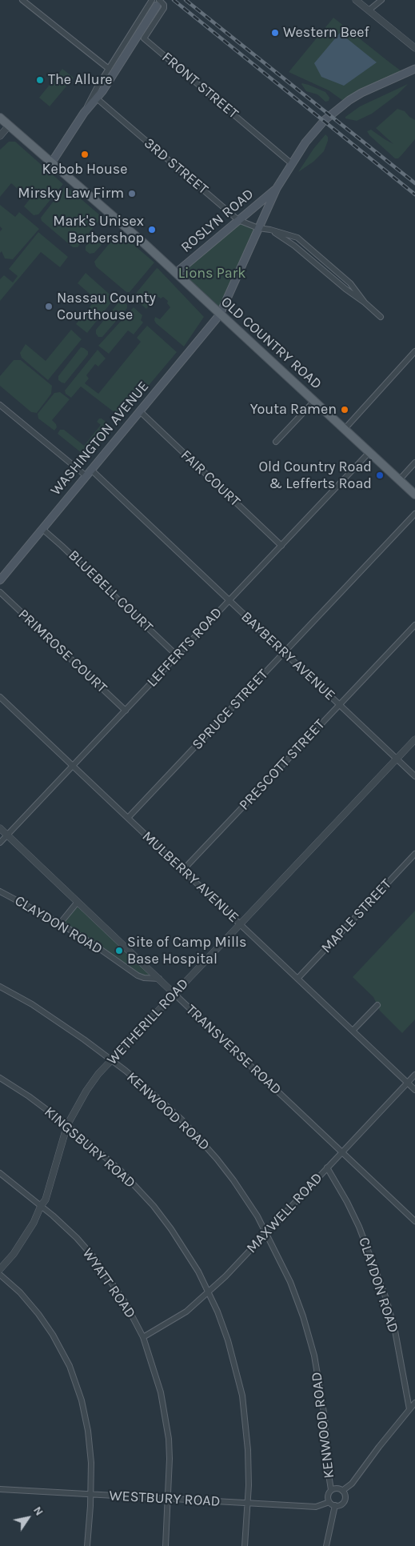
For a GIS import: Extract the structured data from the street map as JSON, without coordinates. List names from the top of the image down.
{
  "streets": {
    "main road": ["ROSLYN ROAD", "OLD COUNTRY ROAD", "WASHINGTON AVENUE"],
    "street": [
      "FRONT STREET",
      "3RD STREET",
      "FAIR COURT",
      "BLUEBELL COURT",
      "LEFFERTS ROAD",
      "PRIMROSE COURT",
      "BAYBERRY AVENUE",
      "SPRUCE STREET",
      "PRESCOTT STREET",
      "MULBERRY AVENUE",
      "MAPLE STREET",
      "CLAYDON ROAD",
      "WETHERILL ROAD",
      "TRANSVERSE ROAD",
      "KENWOOD ROAD",
      "KINGSBURY ROAD",
      "MAXWELL ROAD",
      "WYATT ROAD",
      "WESTBURY ROAD"
    ]
  },
  "crossings": [
    ["FRONT STREET", "ROSLYN ROAD"],
    ["3RD STREET", "ROSLYN ROAD"],
    ["ROSLYN ROAD", "OLD COUNTRY ROAD"],
    ["ROSLYN ROAD", "WASHINGTON AVENUE"],
    ["OLD COUNTRY ROAD", "WASHINGTON AVENUE"],
    ["OLD COUNTRY ROAD", "LEFFERTS ROAD"],
    ["WASHINGTON AVENUE", "FAIR COURT"],
    ["WASHINGTON AVENUE", "BLUEBELL COURT"],
    ["WASHINGTON AVENUE", "BAYBERRY AVENUE"],
    ["FAIR COURT", "LEFFERTS ROAD"],
    ["BLUEBELL COURT", "LEFFERTS ROAD"],
    ["LEFFERTS ROAD", "PRIMROSE COURT"],
    ["LEFFERTS ROAD", "BAYBERRY AVENUE"],
    ["LEFFERTS ROAD", "MULBERRY AVENUE"],
    ["LEFFERTS ROAD", "TRANSVERSE ROAD"],
    ["BAYBERRY AVENUE", "SPRUCE STREET"],
    ["BAYBERRY AVENUE", "PRESCOTT STREET"],
    ["BAYBERRY AVENUE", "WETHERILL ROAD"],
    ["SPRUCE STREET", "MULBERRY AVENUE"],
    ["PRESCOTT STREET", "MULBERRY AVENUE"],
    ["MULBERRY AVENUE", "MAPLE STREET"],
    ["MULBERRY AVENUE", "WETHERILL ROAD"],
    ["MULBERRY AVENUE", "MAXWELL ROAD"],
    ["CLAYDON ROAD", "TRANSVERSE ROAD"],
    ["CLAYDON ROAD", "MAXWELL ROAD"],
    ["WETHERILL ROAD", "TRANSVERSE ROAD"],
    ["WETHERILL ROAD", "KENWOOD ROAD"],
    ["WETHERILL ROAD", "KINGSBURY ROAD"],
    ["WETHERILL ROAD", "WYATT ROAD"],
    ["TRANSVERSE ROAD", "MAXWELL ROAD"],
    ["KENWOOD ROAD", "MAXWELL ROAD"],
    ["KENWOOD ROAD", "WESTBURY ROAD"],
    ["KINGSBURY ROAD", "MAXWELL ROAD"],
    ["KINGSBURY ROAD", "WESTBURY ROAD"],
    ["MAXWELL ROAD", "WYATT ROAD"],
    ["WYATT ROAD", "WESTBURY ROAD"]
  ],
  "parks": ["Lions Park"],
  "places": [
    "Western Beef",
    "The Allure",
    "Kebob House",
    "Mirsky Law Firm",
    "Mark's Unisex Barbershop",
    "Nassau County Courthouse",
    "Youta Ramen",
    "Old Country Road & Lefferts Road",
    "Site of Camp Mills Base Hospital"
  ],
  "north": "top right"
}
